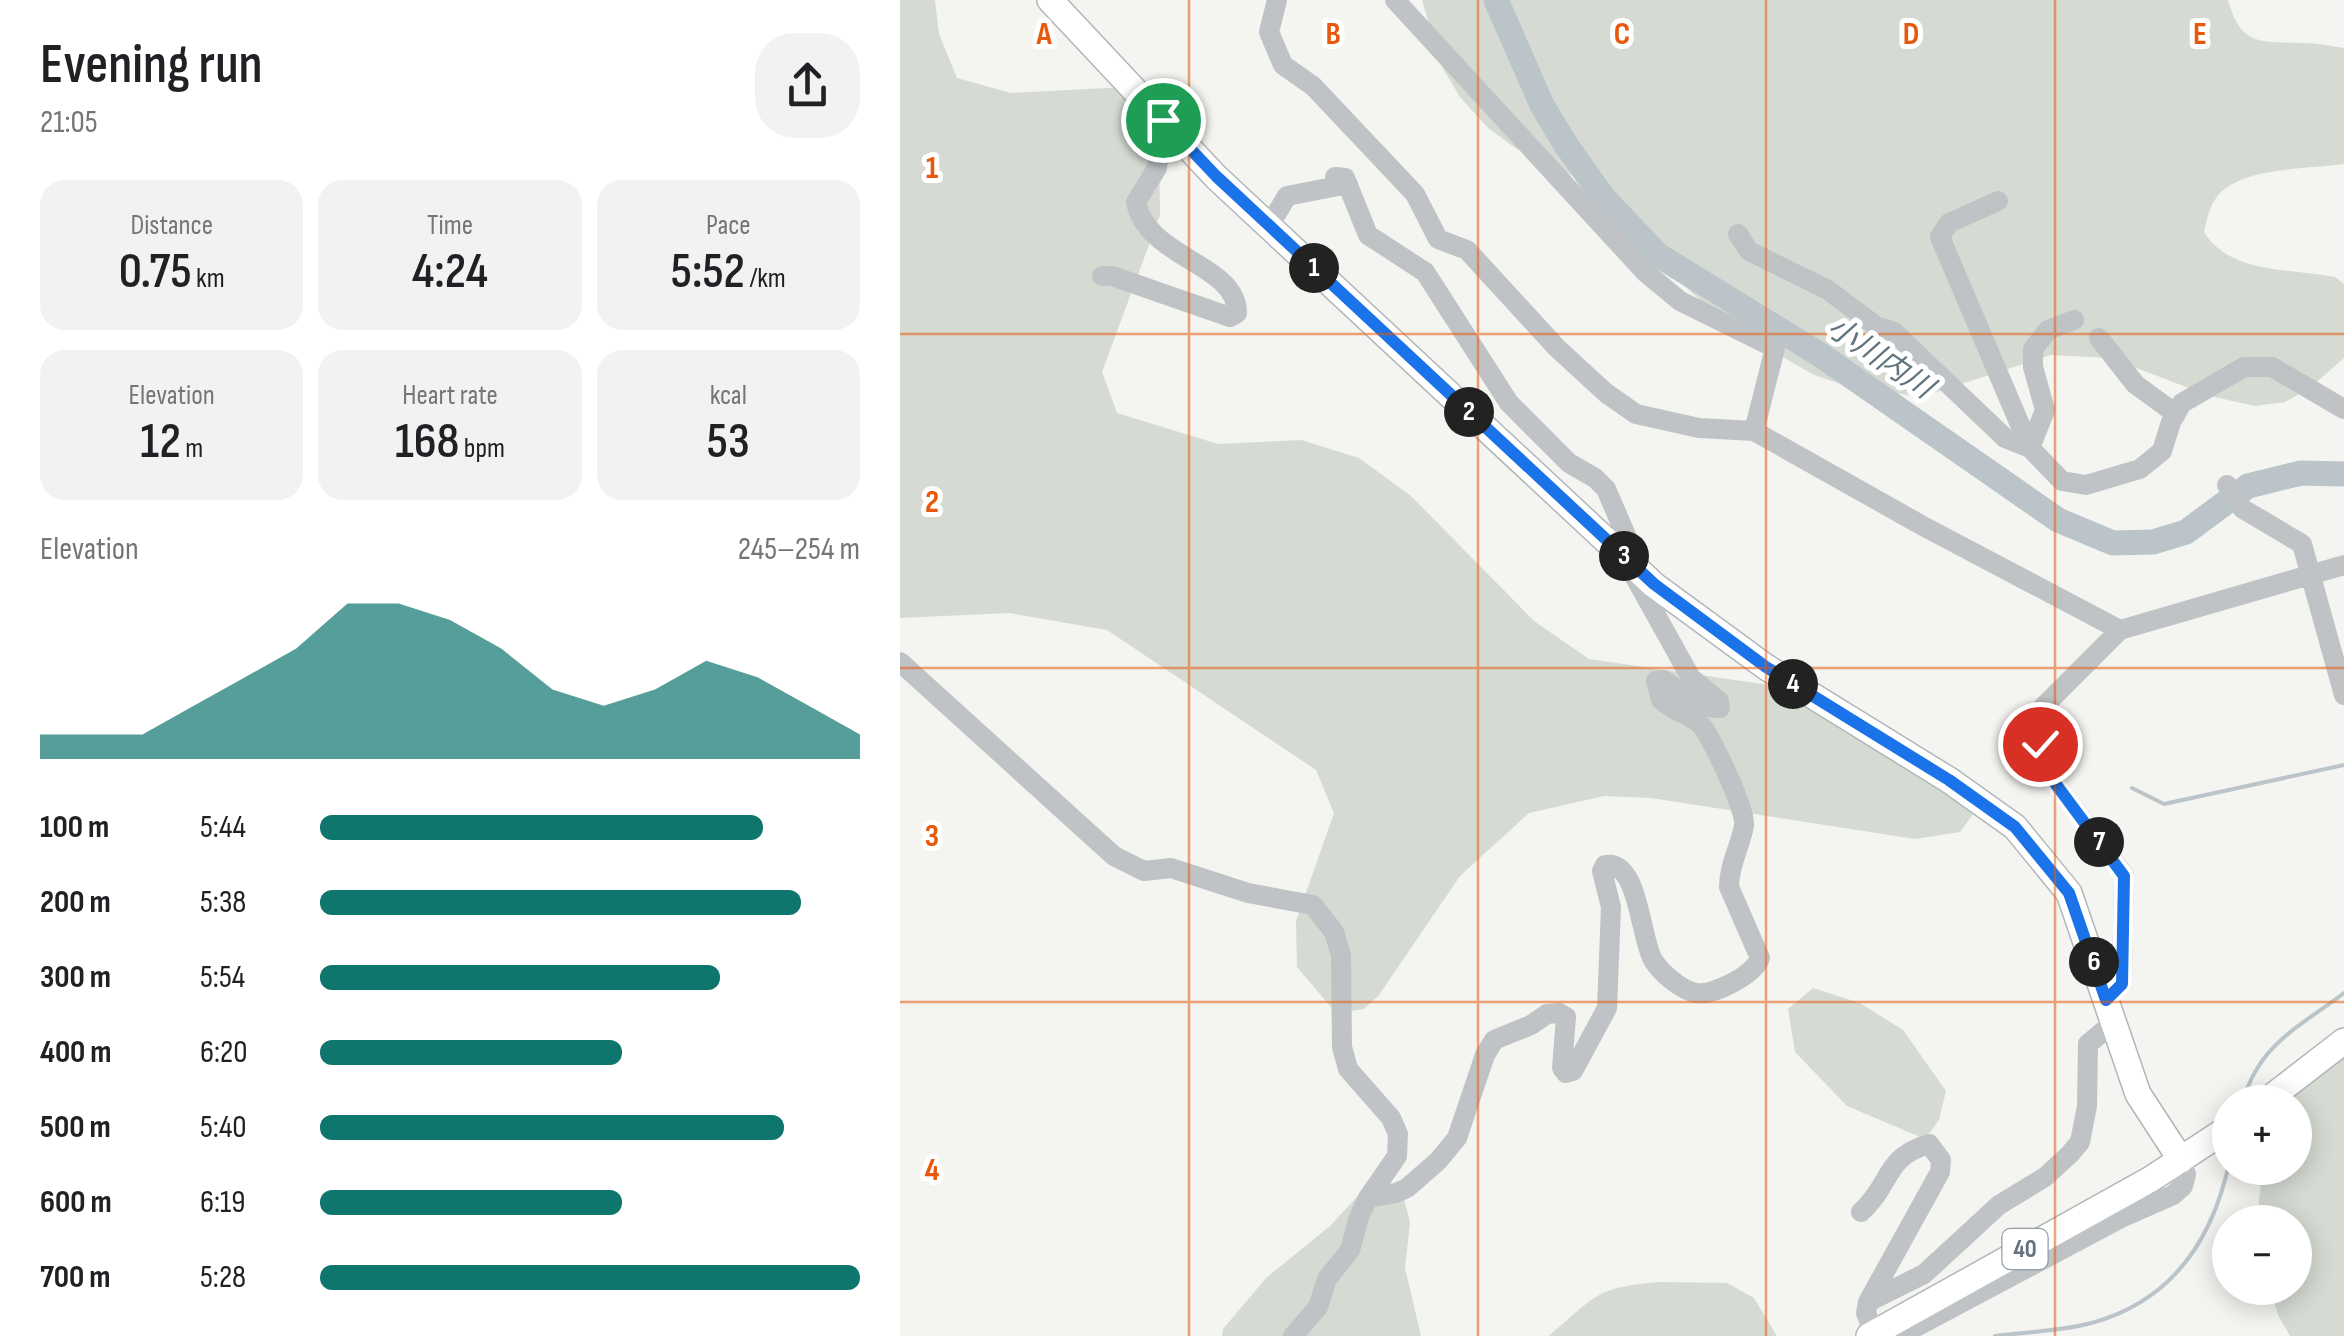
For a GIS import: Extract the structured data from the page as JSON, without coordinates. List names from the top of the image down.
{
  "streets": {
    "main road": ["40"]
  },
  "water": ["小川内川"],
  "page": {
    "heading": ["Evening run", "21:05"],
    "stats": [
      ["Distance", "0.75 km"],
      ["Time", "4:24"],
      ["Pace", "5:52 /km"],
      ["Elevation", "12 m"],
      ["Heart rate", "168 bpm"],
      ["kcal", "53"]
    ],
    "pins": [
      "1",
      "2",
      "3",
      "4",
      "7",
      "6"
    ],
    "chart": ["Elevation", "245–254 m"],
    "list": [
      {
        "name": "100 m",
        "note": "5:44"
      },
      {
        "name": "200 m",
        "note": "5:38"
      },
      {
        "name": "300 m",
        "note": "5:54"
      },
      {
        "name": "400 m",
        "note": "6:20"
      },
      {
        "name": "500 m",
        "note": "5:40"
      },
      {
        "name": "600 m",
        "note": "6:19"
      },
      {
        "name": "700 m",
        "note": "5:28"
      }
    ],
    "map_buttons": ["+", "−"]
  },
  "grid": {
    "columns": [
      "A",
      "B",
      "C",
      "D",
      "E"
    ],
    "rows": [
      "1",
      "2",
      "3",
      "4"
    ]
  }
}
